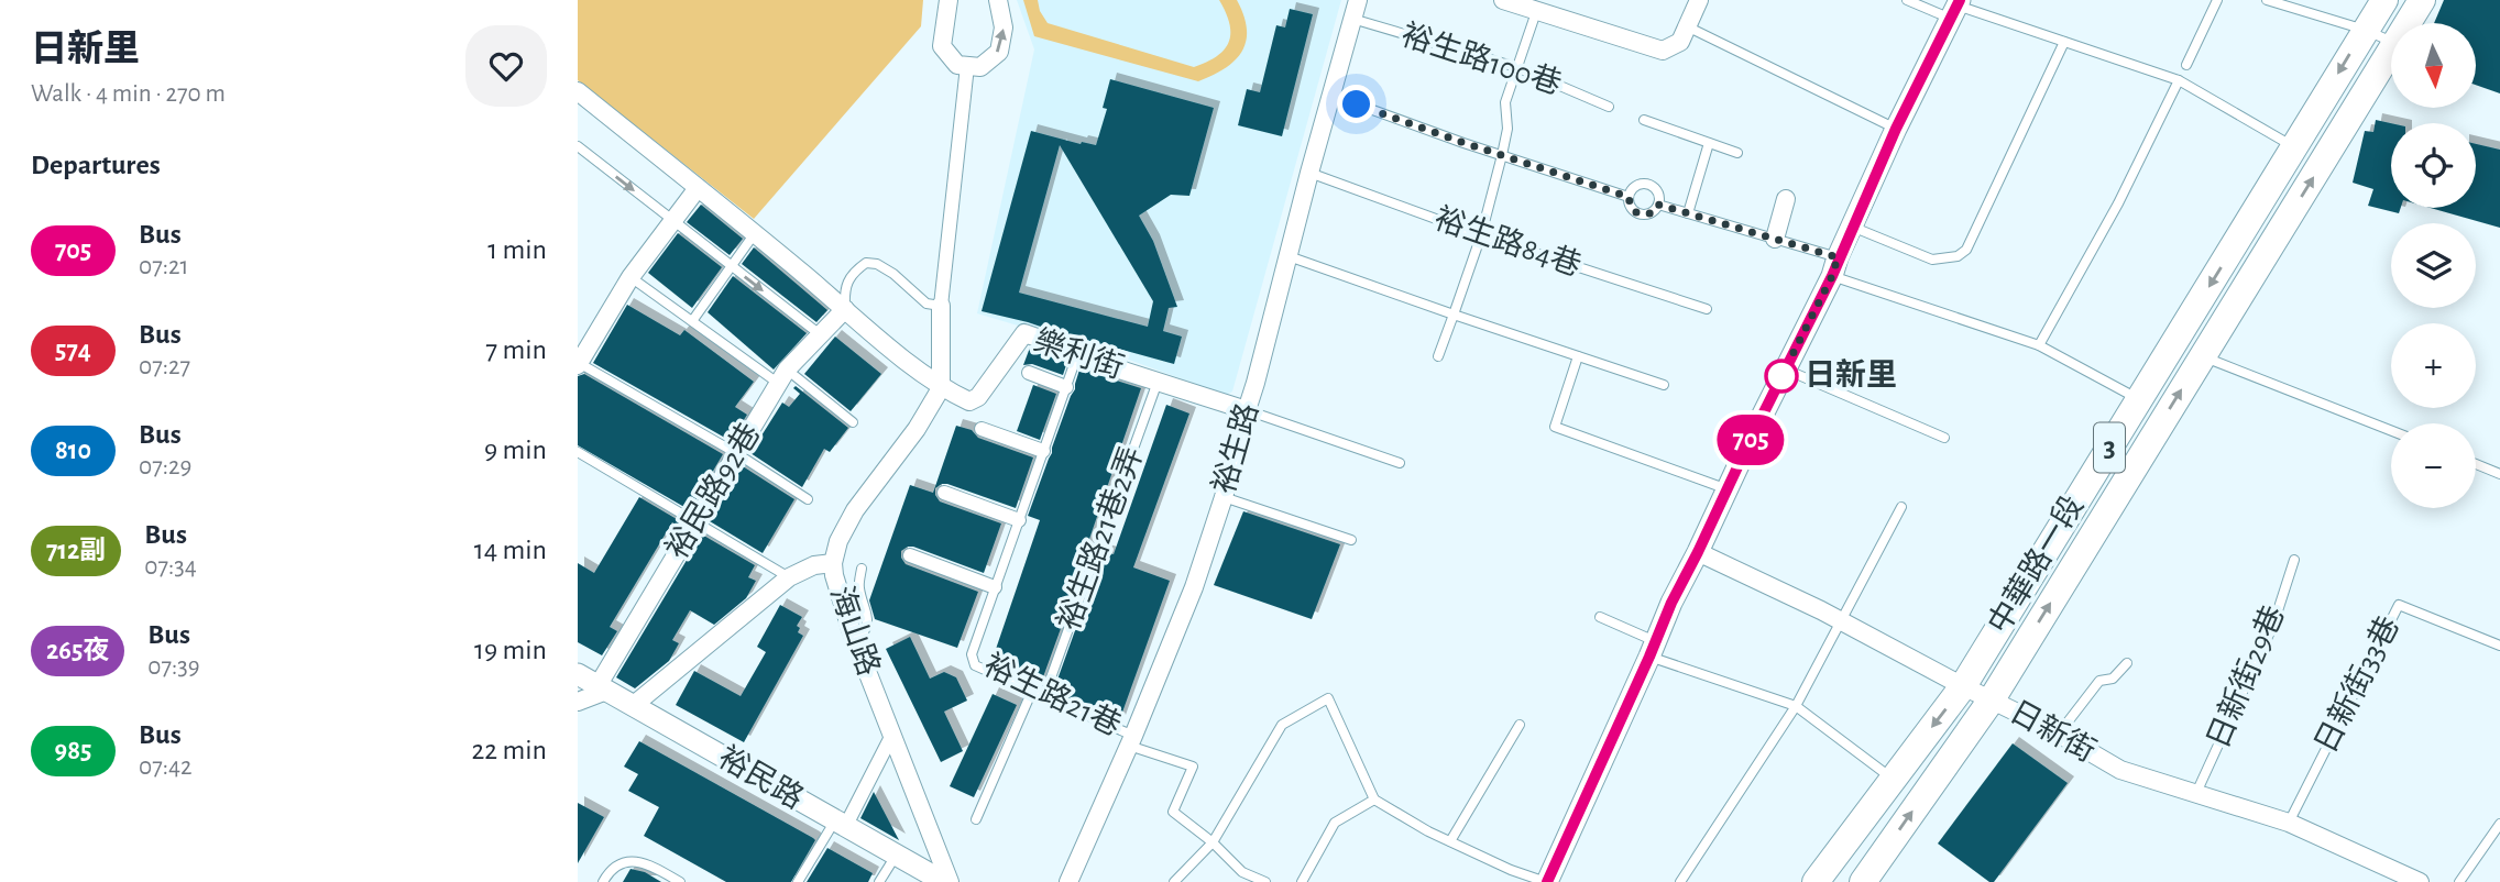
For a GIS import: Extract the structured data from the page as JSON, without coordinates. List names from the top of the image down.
{
  "streets": {
    "main road": ["3", "中華路一段"],
    "street": [
      "樂利街",
      "裕生路",
      "裕民路92巷",
      "海山路",
      "日新街",
      "裕民路"
    ],
    "lane": [
      "裕生路100巷",
      "裕生路84巷",
      "裕生路21巷2弄",
      "日新街29巷",
      "日新街33巷",
      "裕生路21巷"
    ]
  },
  "crossings": [
    ["裕生路100巷", "裕生路"],
    ["裕生路84巷", "裕生路"],
    ["樂利街", "裕生路"],
    ["樂利街", "裕生路21巷2弄"],
    ["樂利街", "海山路"],
    ["裕生路", "裕生路21巷"],
    ["裕民路92巷", "裕民路"],
    ["裕生路21巷2弄", "裕生路21巷"],
    ["中華路一段", "日新街"],
    ["日新街29巷", "日新街"],
    ["日新街33巷", "日新街"]
  ],
  "places": ["日新里"],
  "lines": ["bus line 705"],
  "north": "bottom",
  "page": {
    "heading": [
      ["日新里", "Walk · 4 min · 270 m"],
      "Departures"
    ],
    "on_map": "705",
    "map_buttons": ["+", "−"],
    "list": [
      {
        "mark": "705",
        "name": "Bus",
        "note": "07:21",
        "value": "1 min"
      },
      {
        "mark": "574",
        "name": "Bus",
        "note": "07:27",
        "value": "7 min"
      },
      {
        "mark": "810",
        "name": "Bus",
        "note": "07:29",
        "value": "9 min"
      },
      {
        "mark": "712副",
        "name": "Bus",
        "note": "07:34",
        "value": "14 min"
      },
      {
        "mark": "265夜",
        "name": "Bus",
        "note": "07:39",
        "value": "19 min"
      },
      {
        "mark": "985",
        "name": "Bus",
        "note": "07:42",
        "value": "22 min"
      }
    ]
  }
}
